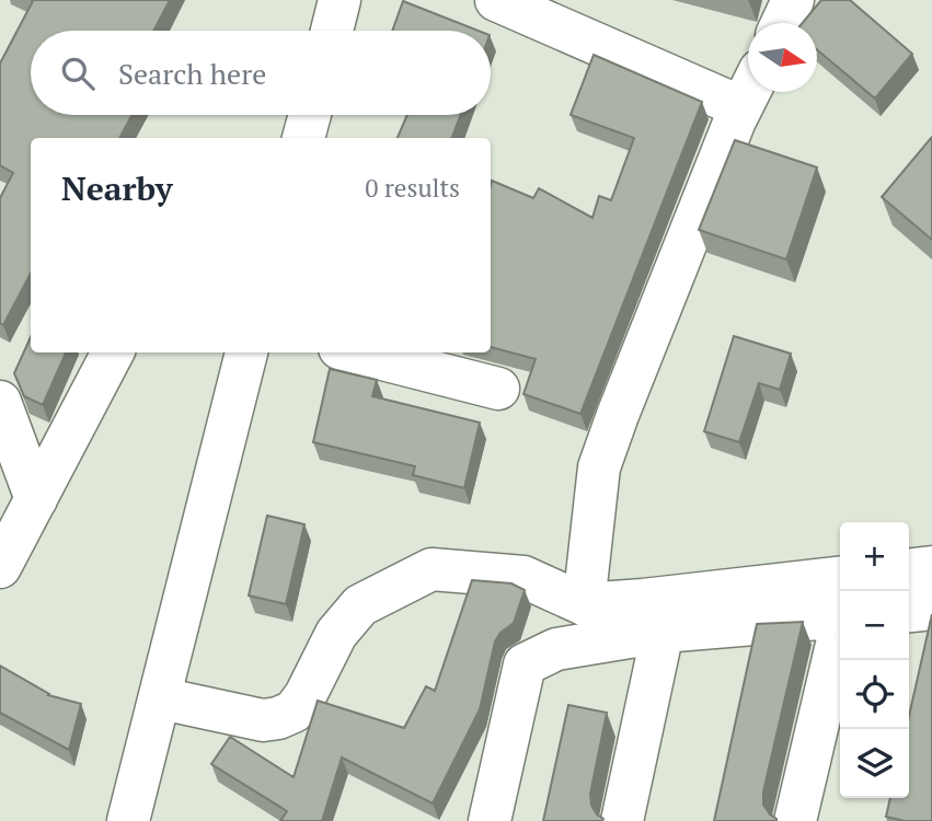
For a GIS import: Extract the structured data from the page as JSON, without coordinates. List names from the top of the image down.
{
  "north": "right",
  "page": {
    "search": "Search here",
    "heading": ["Nearby", "0 results"],
    "map_buttons": ["+", "−"]
  }
}
